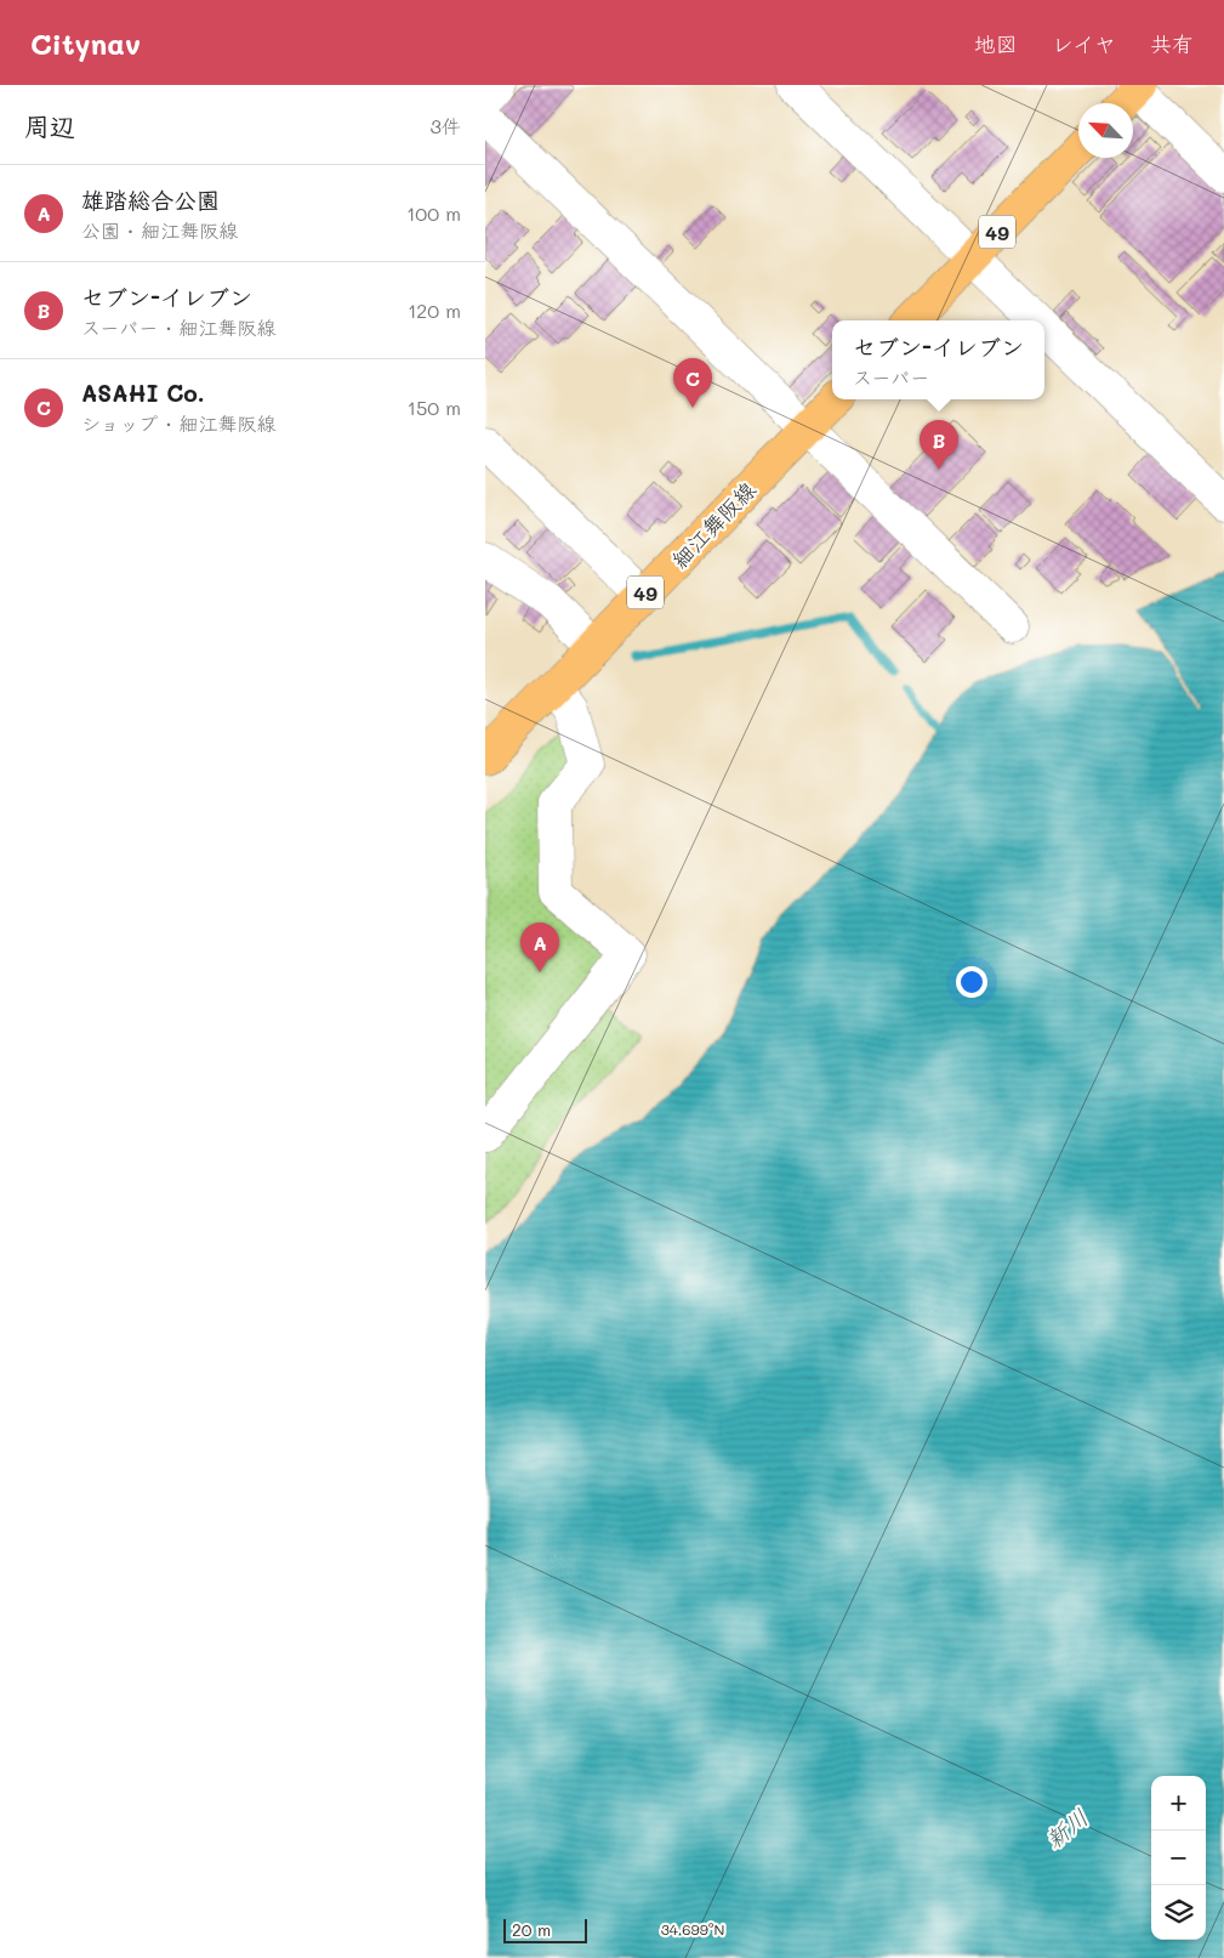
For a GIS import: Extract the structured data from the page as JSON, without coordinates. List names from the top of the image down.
{
  "streets": {
    "main road": ["49", "細江舞阪線"]
  },
  "water": ["新川"],
  "scale_bar": "20 m",
  "north": "top left",
  "page": {
    "header": "Citynav",
    "nav": ["地図", "レイヤ", "共有"],
    "heading": ["周辺", "3件"],
    "list": [
      {
        "mark": "A",
        "name": "雄踏総合公園",
        "note": "公園 · 細江舞阪線",
        "value": "100 m"
      },
      {
        "mark": "B",
        "name": "セブン-イレブン",
        "note": "スーパー · 細江舞阪線",
        "value": "120 m"
      },
      {
        "mark": "C",
        "name": "ASAHI Co.",
        "note": "ショップ · 細江舞阪線",
        "value": "150 m"
      }
    ],
    "popup": ["セブン-イレブン", "スーパー"],
    "pins": ["C", "B", "A"],
    "map_buttons": ["+", "−"],
    "scale": "20 m"
  },
  "coordinates": ["34.699°N"]
}
